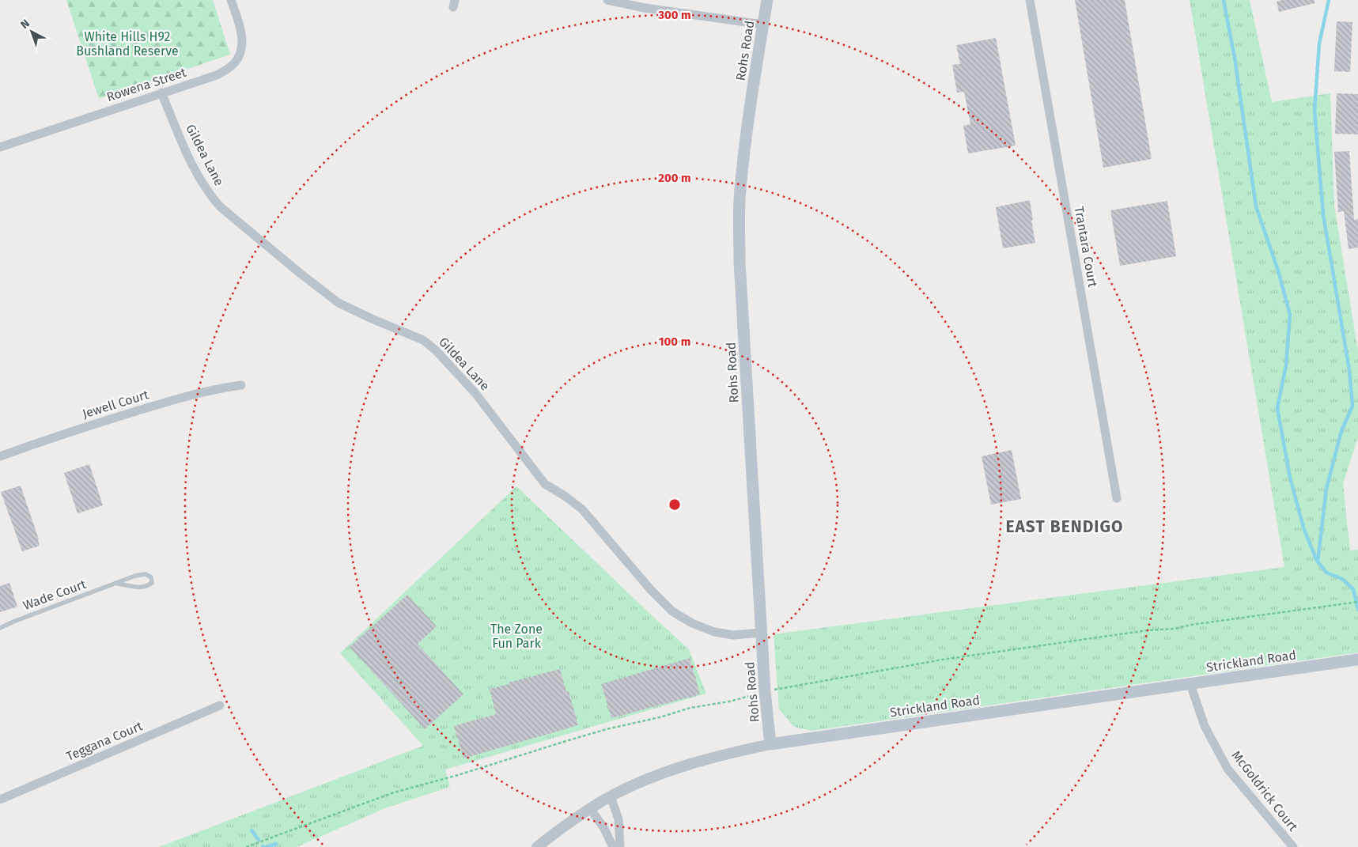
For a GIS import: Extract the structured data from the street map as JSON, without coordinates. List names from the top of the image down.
{
  "streets": {
    "main road": ["Rohs Road", "Strickland Road"],
    "street": [
      "Rowena Street",
      "Gildea Lane",
      "Trantara Court",
      "Jewell Court",
      "Teggana Court",
      "McGoldrick Court"
    ],
    "lane": ["Wade Court"]
  },
  "crossings": [
    ["Rohs Road", "Gildea Lane"],
    ["Rohs Road", "Strickland Road"],
    ["Rowena Street", "Gildea Lane"],
    ["Strickland Road", "McGoldrick Court"]
  ],
  "districts": ["EAST BENDIGO"],
  "parks": ["White Hills H92 Bushland Reserve", "The Zone Fun Park"],
  "north": "top left",
  "rings": ["300 m", "200 m", "100 m"]
}
